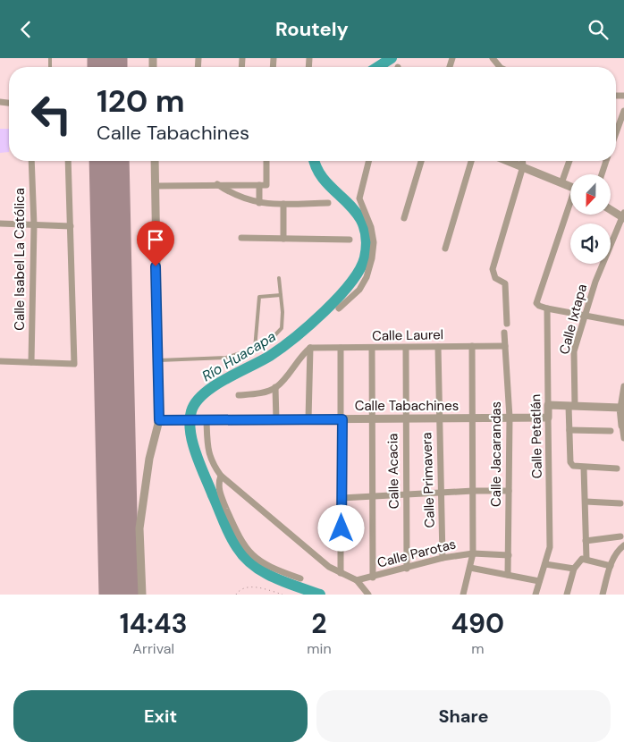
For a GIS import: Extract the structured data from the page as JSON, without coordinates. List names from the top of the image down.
{
  "streets": {
    "street": [
      "Calle Isabel La Católica",
      "Calle Ixtapa",
      "Calle Laurel",
      "Calle Tabachines",
      "Calle Petatlán",
      "Calle Jacarandas",
      "Calle Acacia",
      "Calle Primavera",
      "Calle Parotas"
    ]
  },
  "crossings": [
    ["Calle Laurel", "Calle Jacarandas"],
    ["Calle Laurel", "Calle Acacia"],
    ["Calle Laurel", "Calle Primavera"],
    ["Calle Tabachines", "Calle Petatlán"],
    ["Calle Tabachines", "Calle Jacarandas"],
    ["Calle Tabachines", "Calle Acacia"],
    ["Calle Tabachines", "Calle Primavera"],
    ["Calle Acacia", "Calle Parotas"],
    ["Calle Primavera", "Calle Parotas"]
  ],
  "water": ["Río Huacapa"],
  "north": "bottom",
  "page": {
    "header": "Routely",
    "turn": ["120 m", "Calle Tabachines"],
    "eta": [
      "14:43",
      "Arrival",
      "2",
      "min",
      "490",
      "m"
    ],
    "buttons": ["Exit", "Share"]
  }
}
